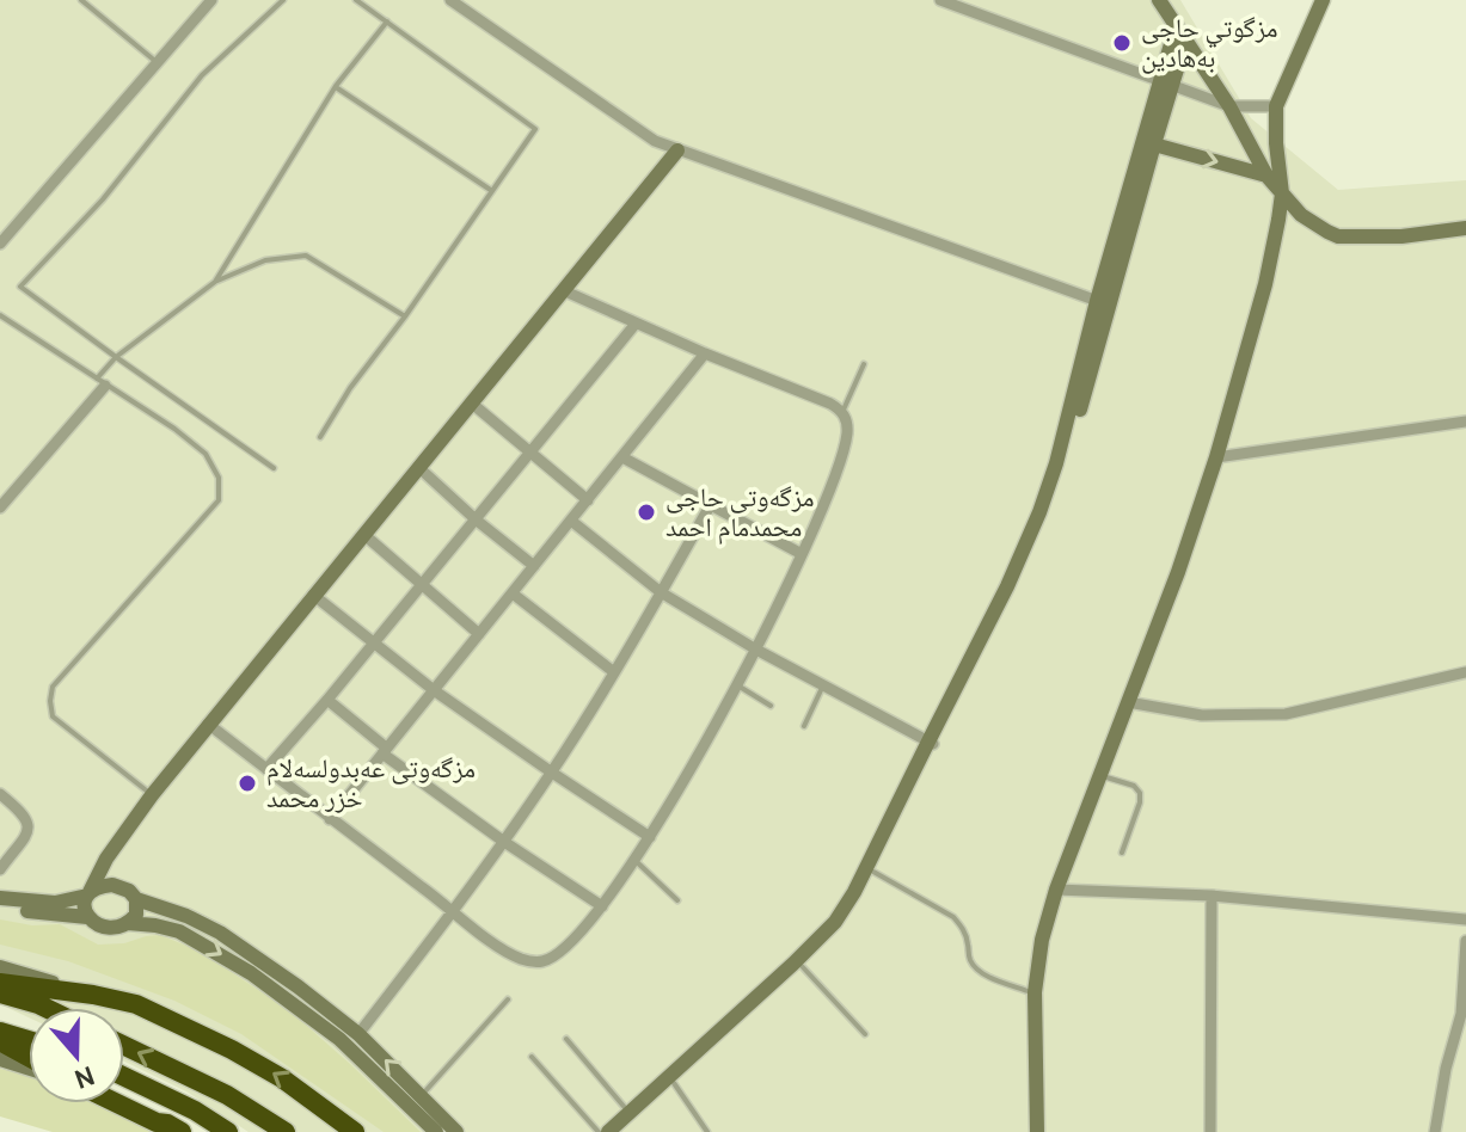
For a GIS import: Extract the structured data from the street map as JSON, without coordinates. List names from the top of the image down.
{
  "places": ["مزگوتي حاجی بەهادین", "مزگەوتی حاجی محمدمام احمد", "مزگەوتی عەبدولسەلام خزر محمد"],
  "north": "bottom"
}
